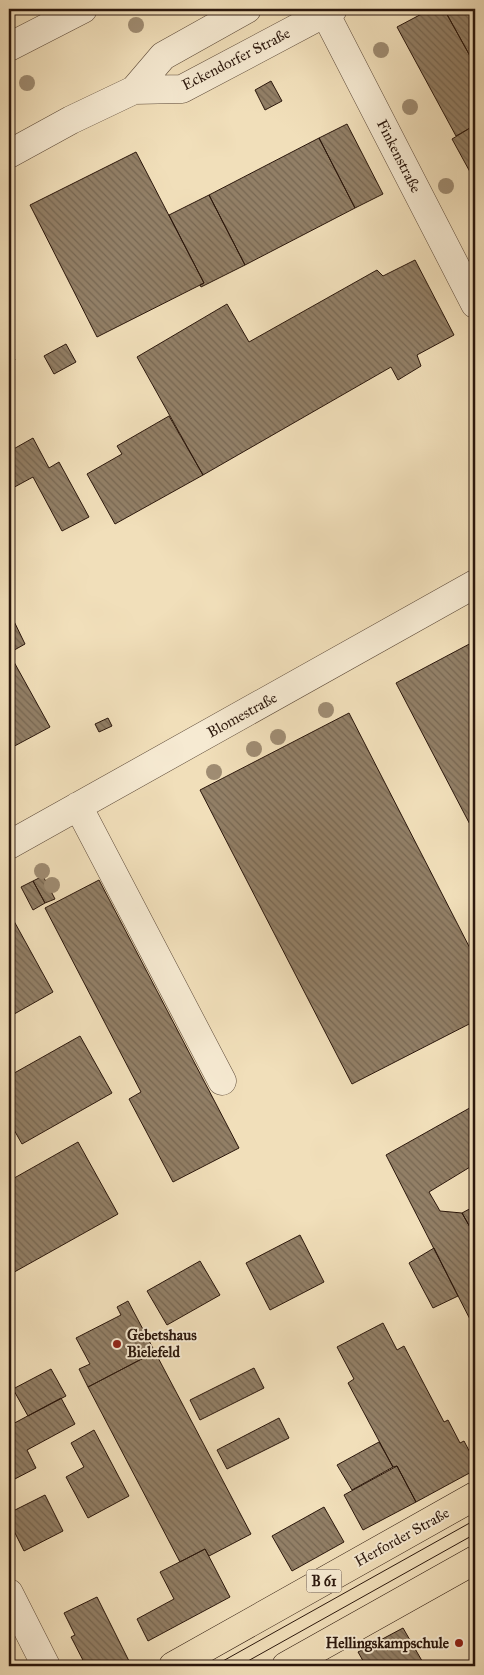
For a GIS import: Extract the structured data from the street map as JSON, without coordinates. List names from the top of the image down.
{
  "streets": {
    "main road": ["Herforder Straße", "B 61"],
    "street": ["Eckendorfer Straße", "Finkenstraße", "Blomestraße"]
  },
  "crossings": [
    ["Eckendorfer Straße", "Finkenstraße"]
  ],
  "places": ["Gebetshaus Bielefeld", "Hellingskampschule"]
}
